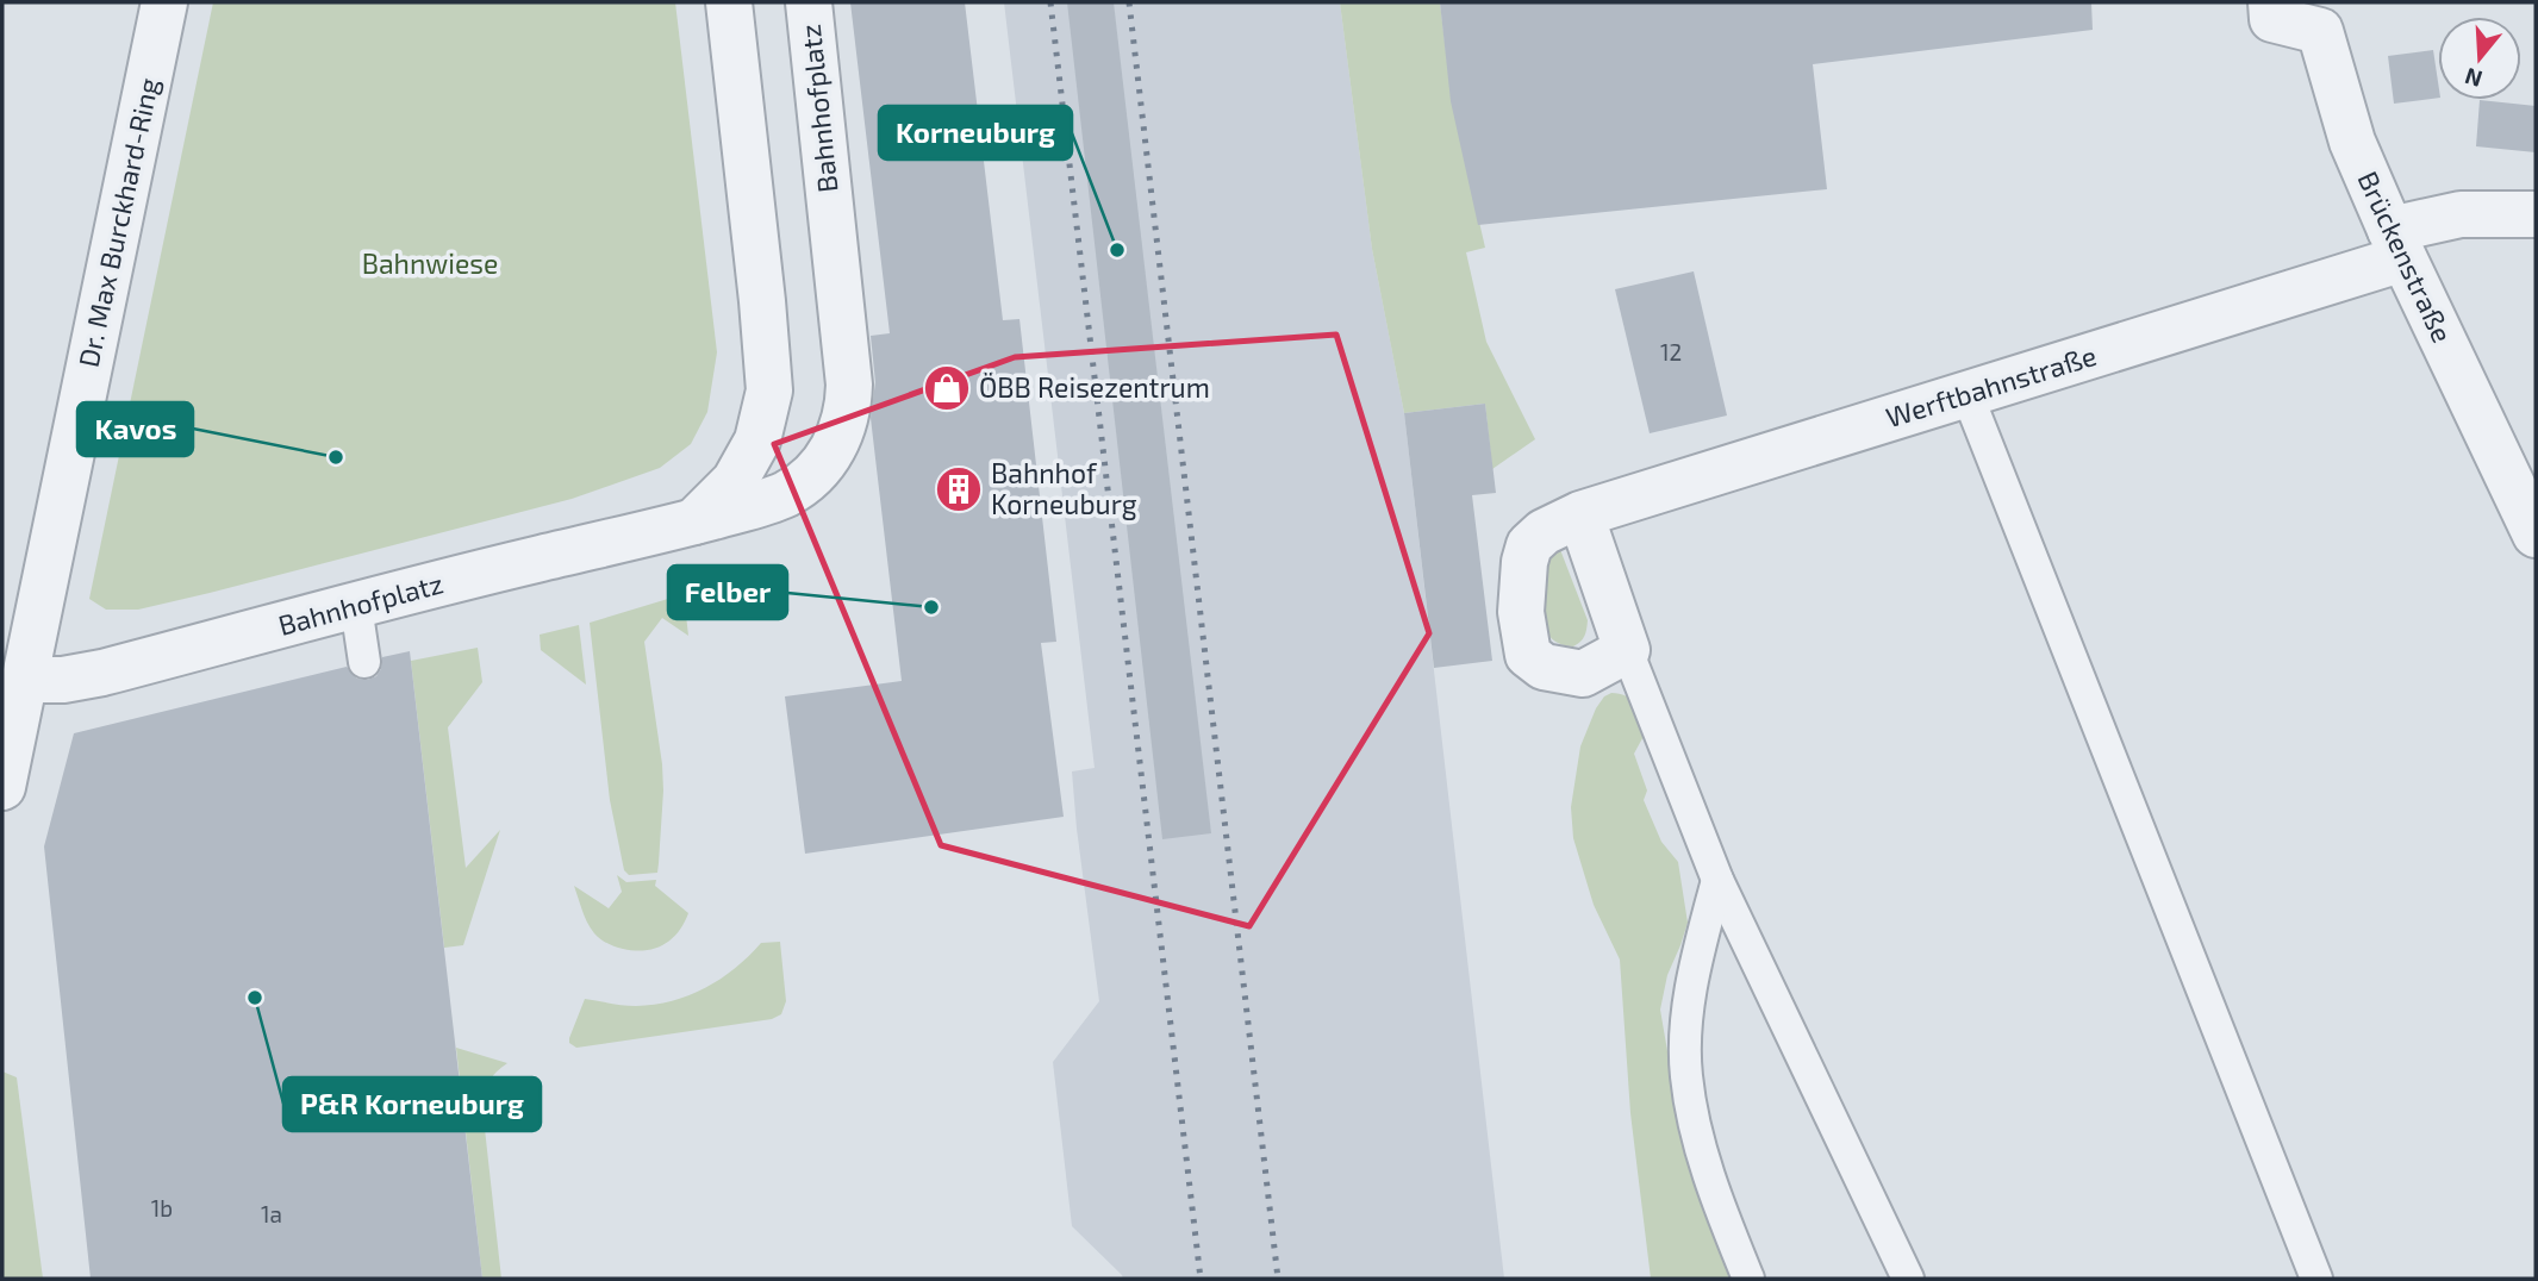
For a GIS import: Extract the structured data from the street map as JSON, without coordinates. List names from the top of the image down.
{
  "streets": {
    "street": [
      "Bahnhofplatz",
      "Dr. Max Burckhard-Ring",
      "Brückenstraße",
      "Werftbahnstraße"
    ]
  },
  "crossings": [
    ["Bahnhofplatz", "Dr. Max Burckhard-Ring"],
    ["Brückenstraße", "Werftbahnstraße"]
  ],
  "parks": ["Bahnwiese"],
  "places": {
    "other": [
      "Korneuburg",
      "Kavos",
      "Felber",
      "P&R Korneuburg"
    ],
    "shop": ["ÖBB Reisezentrum"],
    "building": ["Bahnhof Korneuburg"]
  },
  "house_numbers": ["12", "1b", "1a"],
  "north": "bottom"
}
